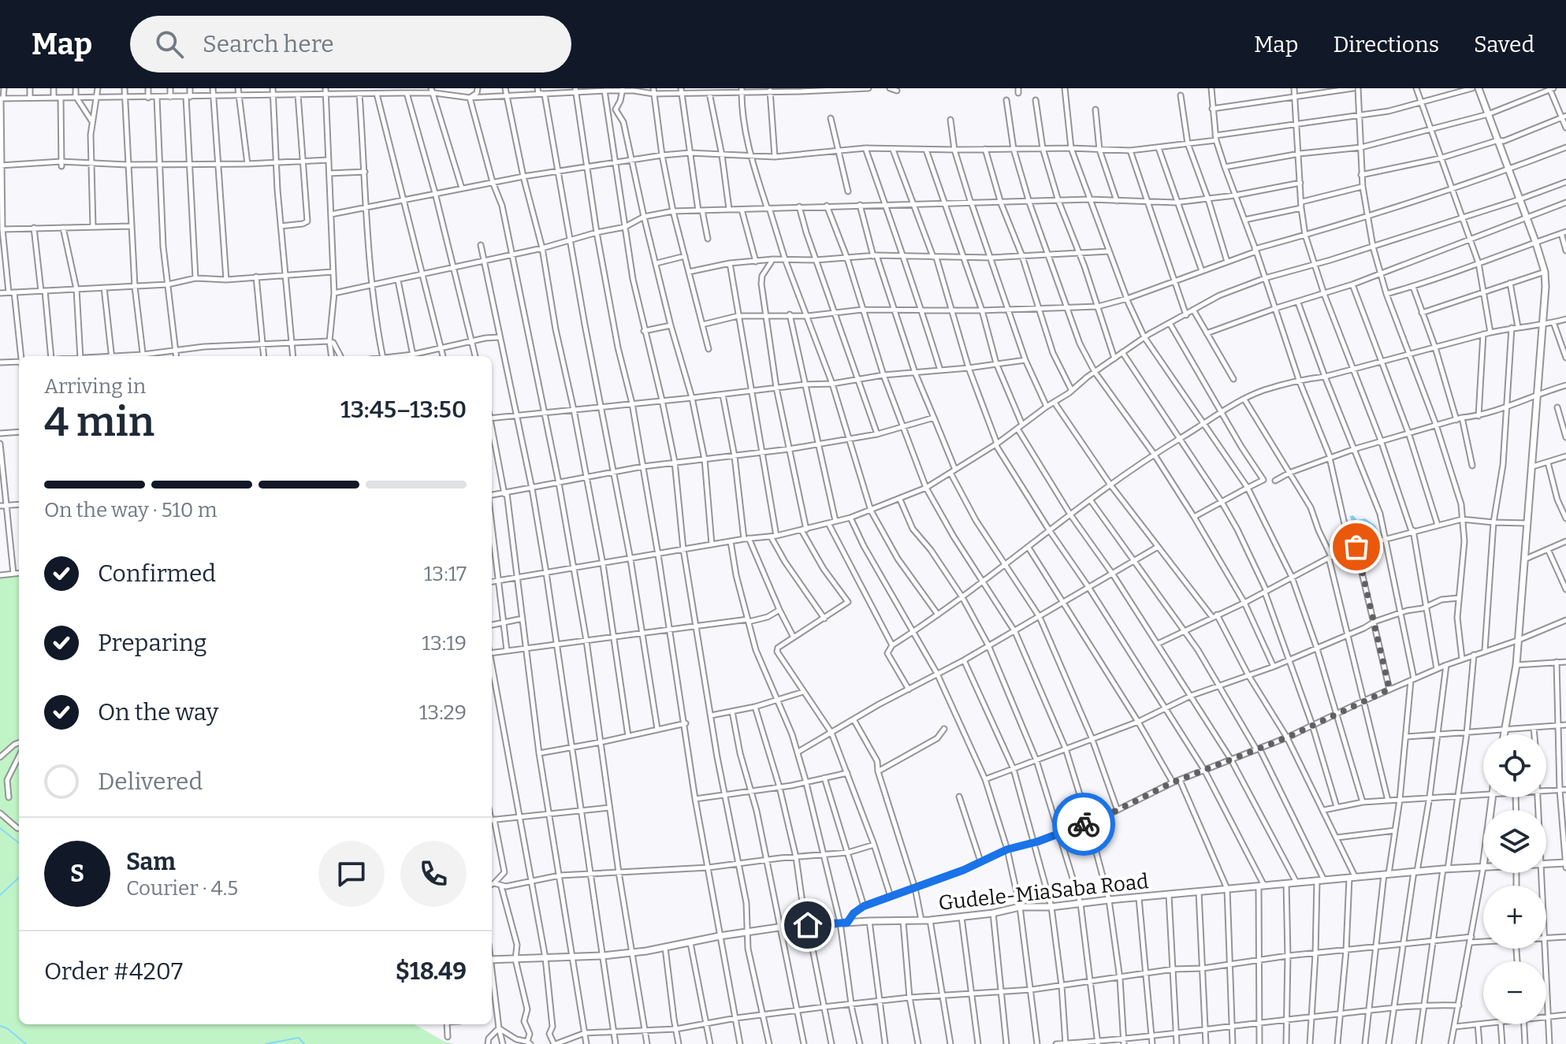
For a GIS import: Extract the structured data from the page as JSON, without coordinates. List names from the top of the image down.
{
  "streets": {
    "street": ["Gudele-MiaSaba Road"]
  },
  "page": {
    "header": "Map",
    "search": "Search here",
    "nav": ["Map", "Directions", "Saved"],
    "heading": ["4 min", "Arriving in", "13:45–13:50"],
    "panel": [
      "Sam",
      "Courier · 4.5",
      "Order #4207",
      "$18.49"
    ],
    "bar": "On the way · 510 m",
    "list": [
      ["Confirmed", "13:17"],
      ["Preparing", "13:19"],
      ["On the way", "13:29"],
      "Delivered"
    ],
    "map_buttons": ["+", "−"],
    "round": "S"
  }
}
